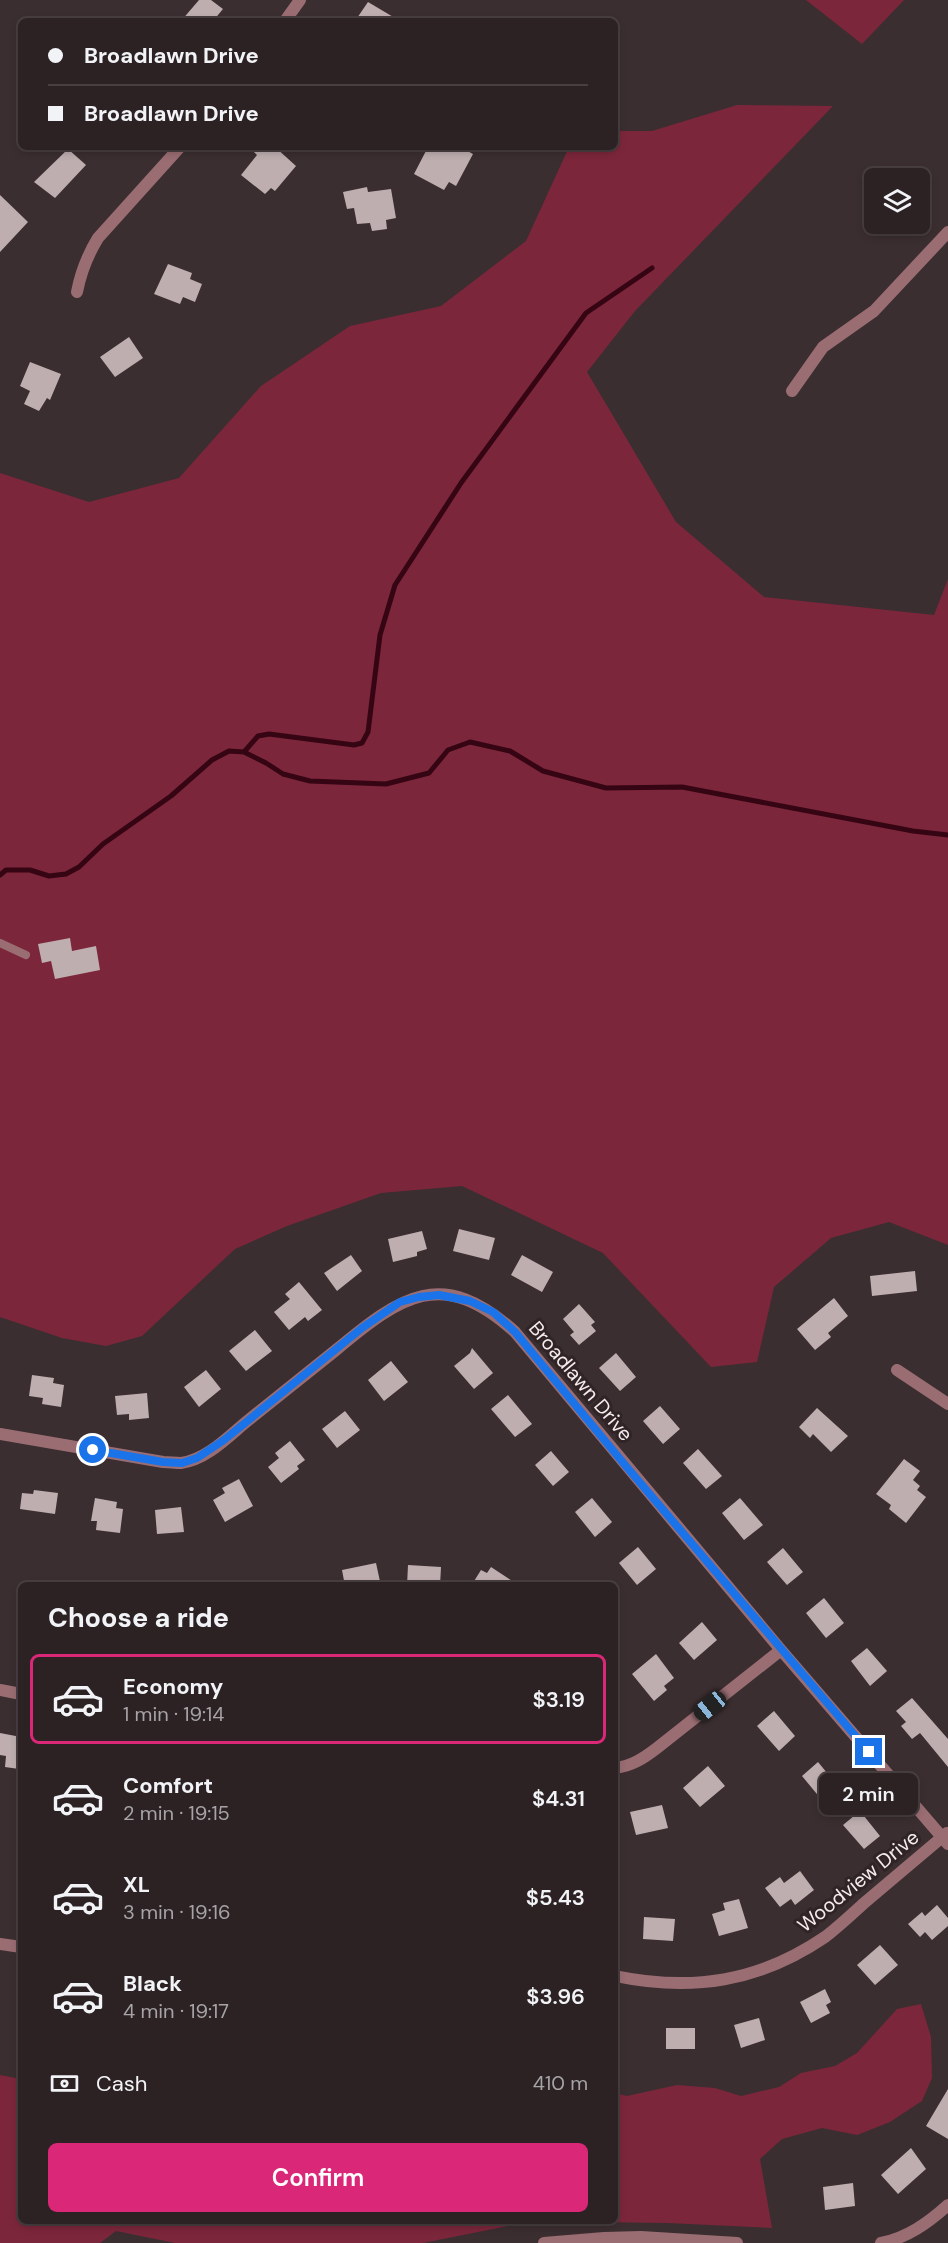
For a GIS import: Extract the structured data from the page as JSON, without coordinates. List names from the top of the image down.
{
  "streets": {
    "street": ["Broadlawn Drive", "Woodview Drive"]
  },
  "crossings": [
    ["Broadlawn Drive", "Woodview Drive"]
  ],
  "page": {
    "banner": ["Broadlawn Drive", "Broadlawn Drive"],
    "heading": "Choose a ride",
    "list": [
      {
        "name": "Economy",
        "note": "1 min · 19:14",
        "value": "$3.19"
      },
      {
        "name": "Comfort",
        "note": "2 min · 19:15",
        "value": "$4.31"
      },
      {
        "name": "XL",
        "note": "3 min · 19:16",
        "value": "$5.43"
      },
      {
        "name": "Black",
        "note": "4 min · 19:17",
        "value": "$3.96"
      }
    ],
    "bubble": "2 min",
    "pay": ["Cash", "410 m"],
    "buttons": "Confirm"
  }
}
